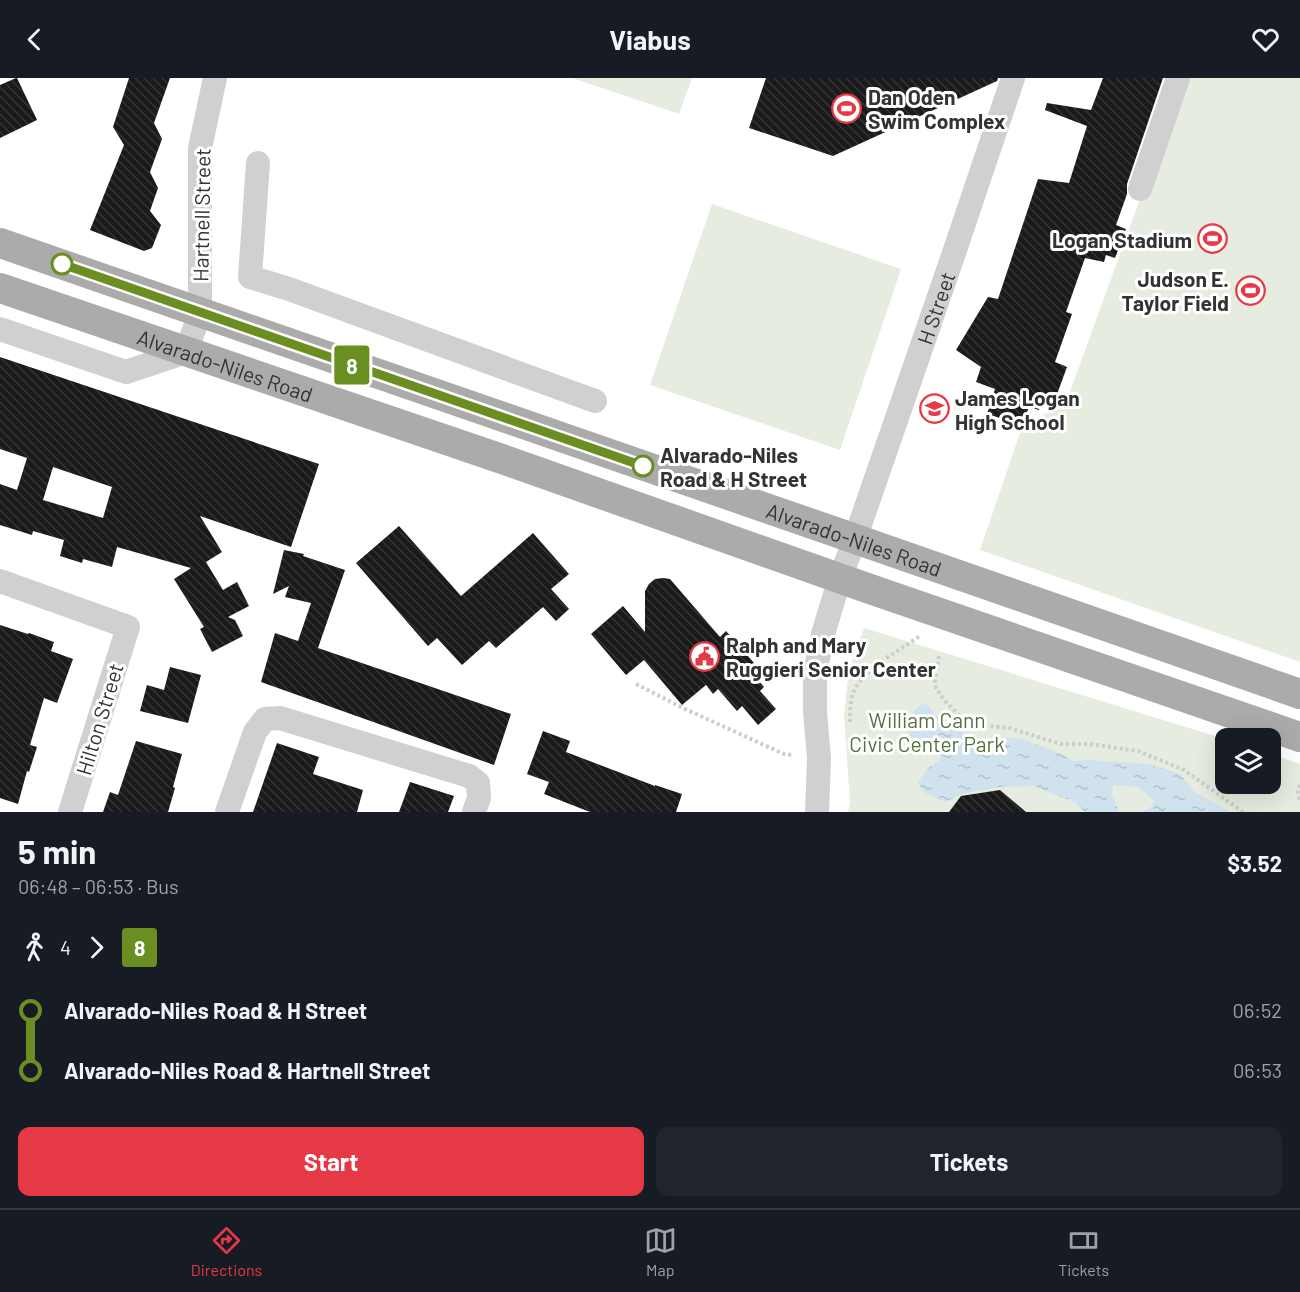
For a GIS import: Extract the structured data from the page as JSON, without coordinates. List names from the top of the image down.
{
  "streets": {
    "main road": ["Alvarado-Niles Road"],
    "street": ["Hartnell Street", "H Street", "Hilton Street"]
  },
  "crossings": [
    ["Hartnell Street", "Alvarado-Niles Road"],
    ["H Street", "Alvarado-Niles Road"]
  ],
  "parks": ["William Cann Civic Center Park"],
  "places": {
    "sports": ["Dan Oden Swim Complex", "Logan Stadium", "Judson E. Taylor Field"],
    "school or university": ["James Logan High School"],
    "other": ["Alvarado-Niles Road & H Street"],
    "public building": ["Ralph and Mary Ruggieri Senior Center"]
  },
  "lines": ["bus line 8"],
  "page": {
    "header": "Viabus",
    "on_map": "8",
    "heading": ["5 min", "06:48 – 06:53 · Bus", "$3.52"],
    "legs": ["4", "8"],
    "list": [
      {
        "name": "Alvarado-Niles Road & H Street",
        "value": "06:52"
      },
      {
        "name": "Alvarado-Niles Road & Hartnell Street",
        "value": "06:53"
      }
    ],
    "buttons": ["Start", "Tickets"],
    "tabs": ["Directions", "Map", "Tickets"]
  }
}
